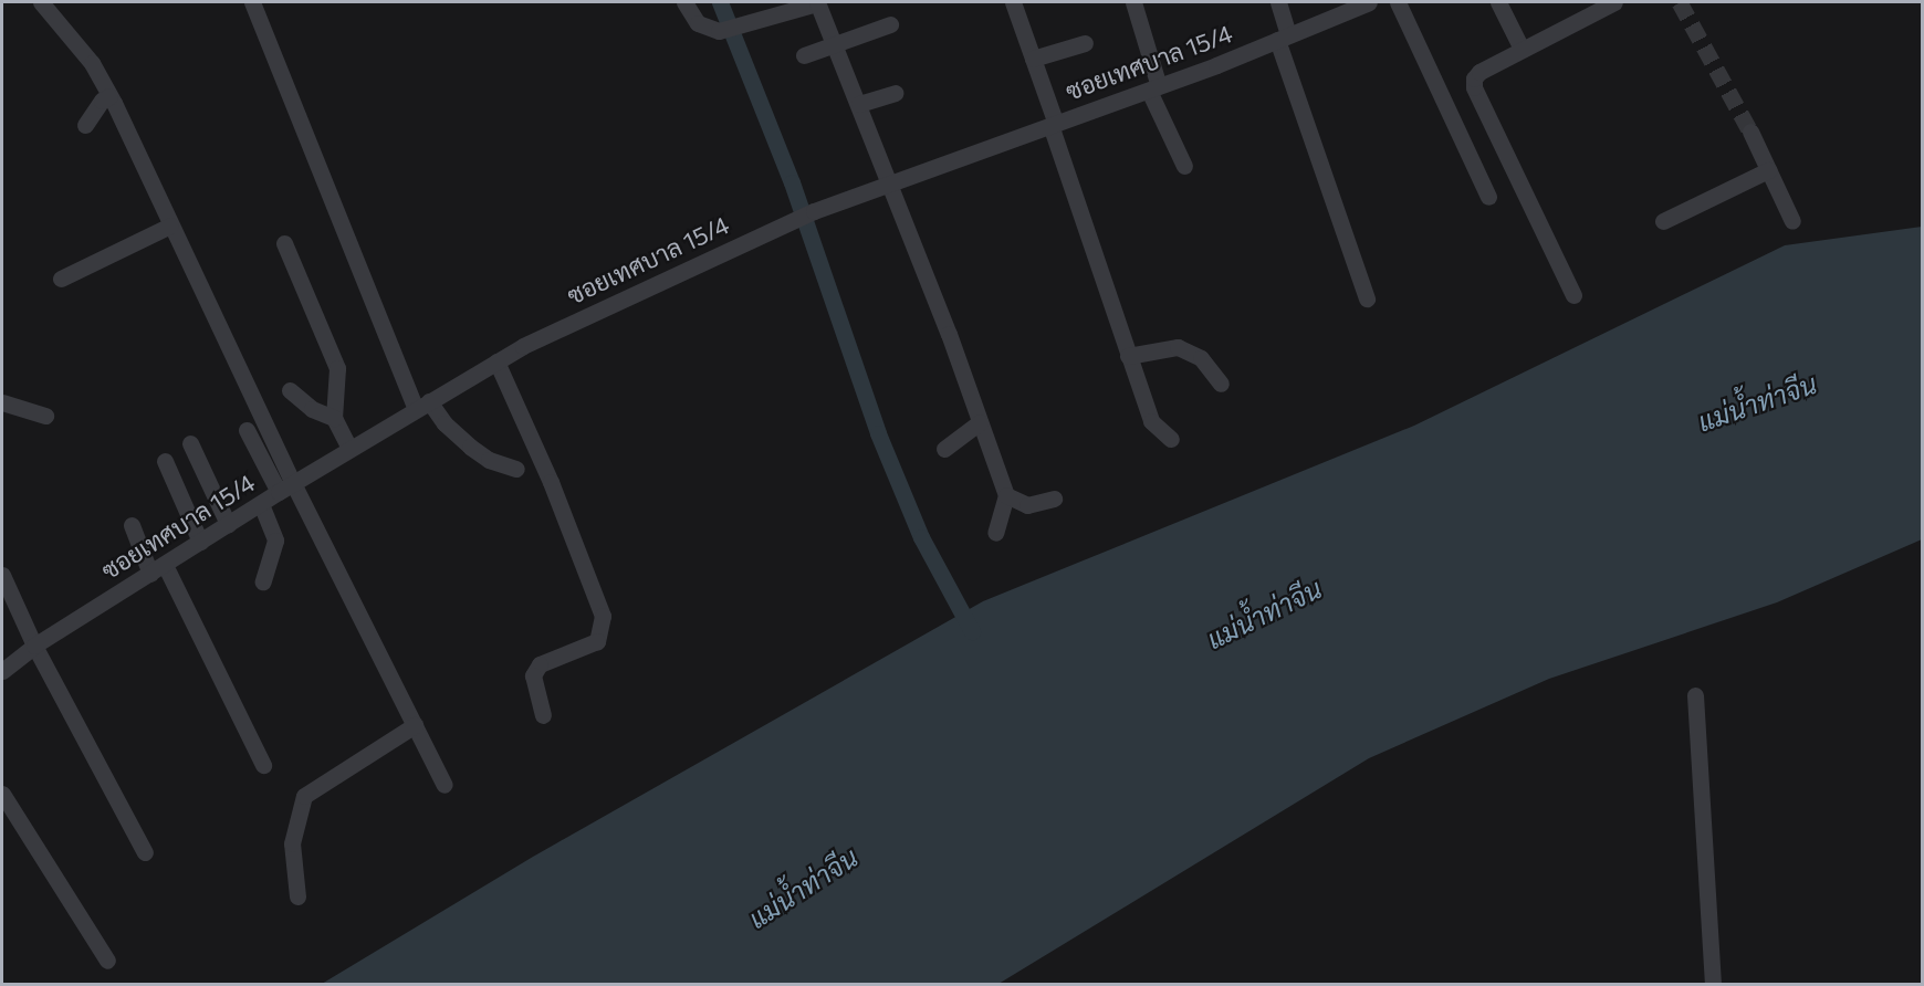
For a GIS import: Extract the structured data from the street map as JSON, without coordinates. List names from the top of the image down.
{
  "streets": {
    "street": ["ซอยเทศบาล 15/4"]
  },
  "water": ["แม่น้ำท่าจีน"]
}
